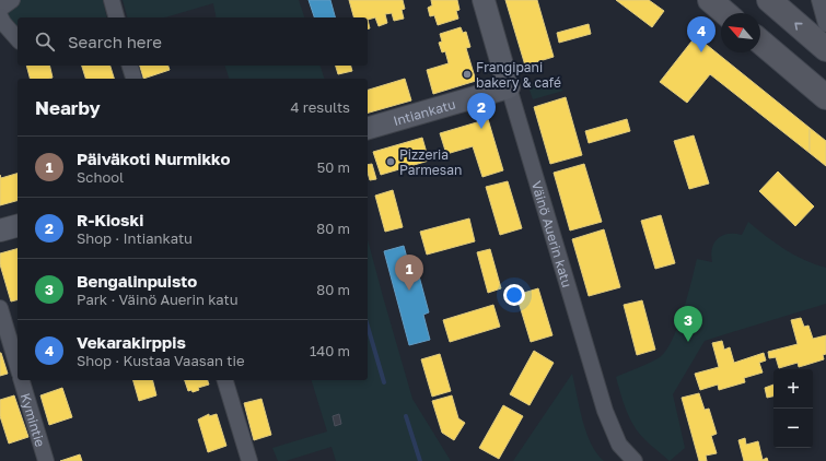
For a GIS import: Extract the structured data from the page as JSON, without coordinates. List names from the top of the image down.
{
  "streets": {
    "street": ["Intiankatu", "Väinö Auerin katu", "Kymintie"]
  },
  "crossings": [
    ["Intiankatu", "Väinö Auerin katu"]
  ],
  "places": ["Frangipani bakery & café", "Pizzeria Parmesan"],
  "north": "top left",
  "page": {
    "pins": [
      "4",
      "2",
      "1",
      "3"
    ],
    "search": "Search here",
    "heading": ["Nearby", "4 results"],
    "list": [
      {
        "mark": "1",
        "name": "Päiväkoti Nurmikko",
        "note": "School",
        "value": "50 m"
      },
      {
        "mark": "2",
        "name": "R-Kioski",
        "note": "Shop · Intiankatu",
        "value": "80 m"
      },
      {
        "mark": "3",
        "name": "Bengalinpuisto",
        "note": "Park · Väinö Auerin katu",
        "value": "80 m"
      },
      {
        "mark": "4",
        "name": "Vekarakirppis",
        "note": "Shop · Kustaa Vaasan tie",
        "value": "140 m"
      }
    ],
    "map_buttons": ["+", "−"]
  }
}
